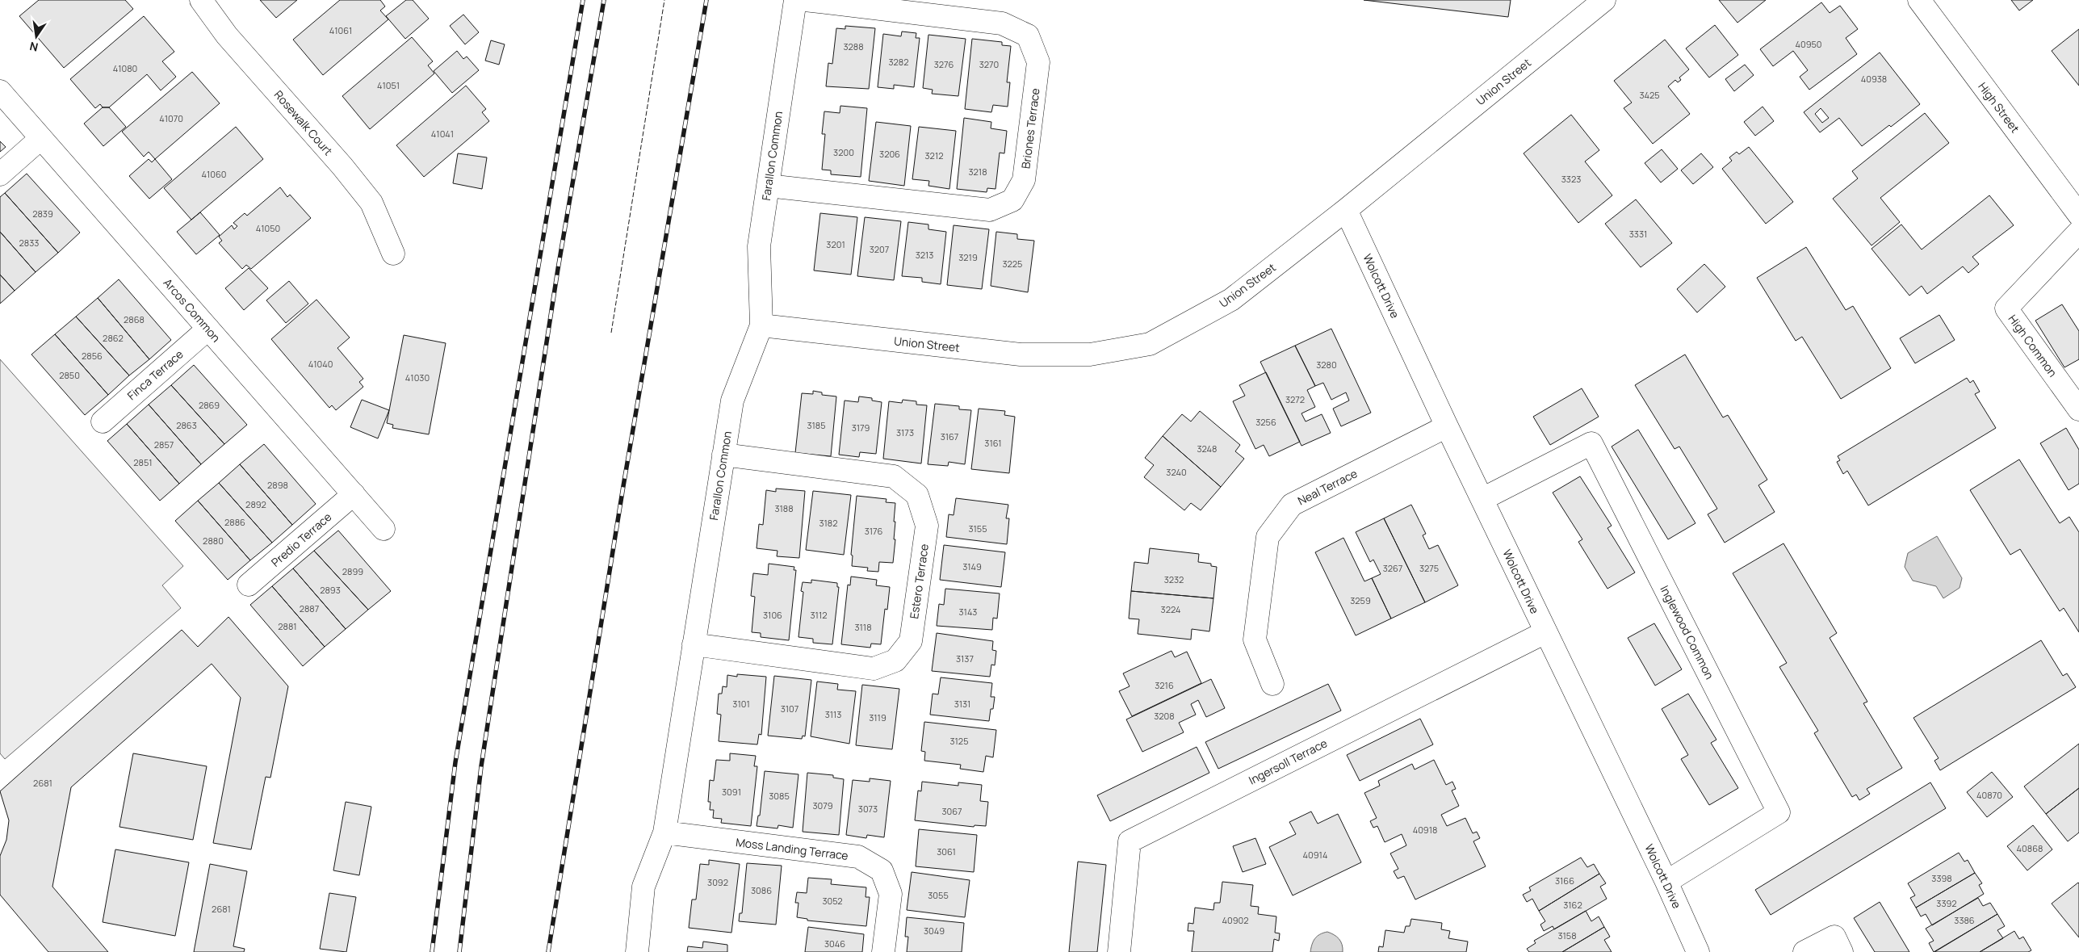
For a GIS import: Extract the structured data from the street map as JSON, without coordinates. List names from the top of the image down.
{
  "streets": {
    "street": [
      "Union Street",
      "High Street",
      "Rosewalk Court",
      "Briones Terrace",
      "Farallon Common",
      "Wolcott Drive",
      "Arcos Common",
      "High Common",
      "Finca Terrace",
      "Neal Terrace",
      "Predio Terrace",
      "Estero Terrace",
      "Inglewood Common",
      "Ingersoll Terrace",
      "Moss Landing Terrace"
    ]
  },
  "crossings": [
    ["Union Street", "Farallon Common"],
    ["Union Street", "Wolcott Drive"],
    ["Briones Terrace", "Farallon Common"],
    ["Farallon Common", "Estero Terrace"],
    ["Farallon Common", "Moss Landing Terrace"],
    ["Wolcott Drive", "Neal Terrace"],
    ["Wolcott Drive", "Inglewood Common"],
    ["Wolcott Drive", "Ingersoll Terrace"],
    ["Arcos Common", "Finca Terrace"],
    ["Arcos Common", "Predio Terrace"]
  ],
  "house_numbers": [
    "41061",
    "40950",
    "3288",
    "3282",
    "3276",
    "3270",
    "41080",
    "40938",
    "41051",
    "3425",
    "41070",
    "41041",
    "3200",
    "3206",
    "3212",
    "3218",
    "41060",
    "3323",
    "2839",
    "41050",
    "3331",
    "2833",
    "3201",
    "3207",
    "3213",
    "3219",
    "3225",
    "2868",
    "2862",
    "2856",
    "41040",
    "3280",
    "2850",
    "41030",
    "3272",
    "2869",
    "3256",
    "2863",
    "3185",
    "3179",
    "3173",
    "3167",
    "3161",
    "2857",
    "3248",
    "2851",
    "3240",
    "2898",
    "2892",
    "3188",
    "2886",
    "3182",
    "3155",
    "3176",
    "2880",
    "3149",
    "3267",
    "3275",
    "2899",
    "3232",
    "2893",
    "3259",
    "2887",
    "3224",
    "3143",
    "3106",
    "3112",
    "2881",
    "3118",
    "3137",
    "3216",
    "3101",
    "3131",
    "3107",
    "3113",
    "3208",
    "3119",
    "3125",
    "2681",
    "3091",
    "40870",
    "3085",
    "3079",
    "3073",
    "3067",
    "40918",
    "40868",
    "3061",
    "40914",
    "3398",
    "3166",
    "3092",
    "3086",
    "3055",
    "3052",
    "3392",
    "3162",
    "2681",
    "40902",
    "3386",
    "3049",
    "3158",
    "3046"
  ],
  "north": "bottom"
}
